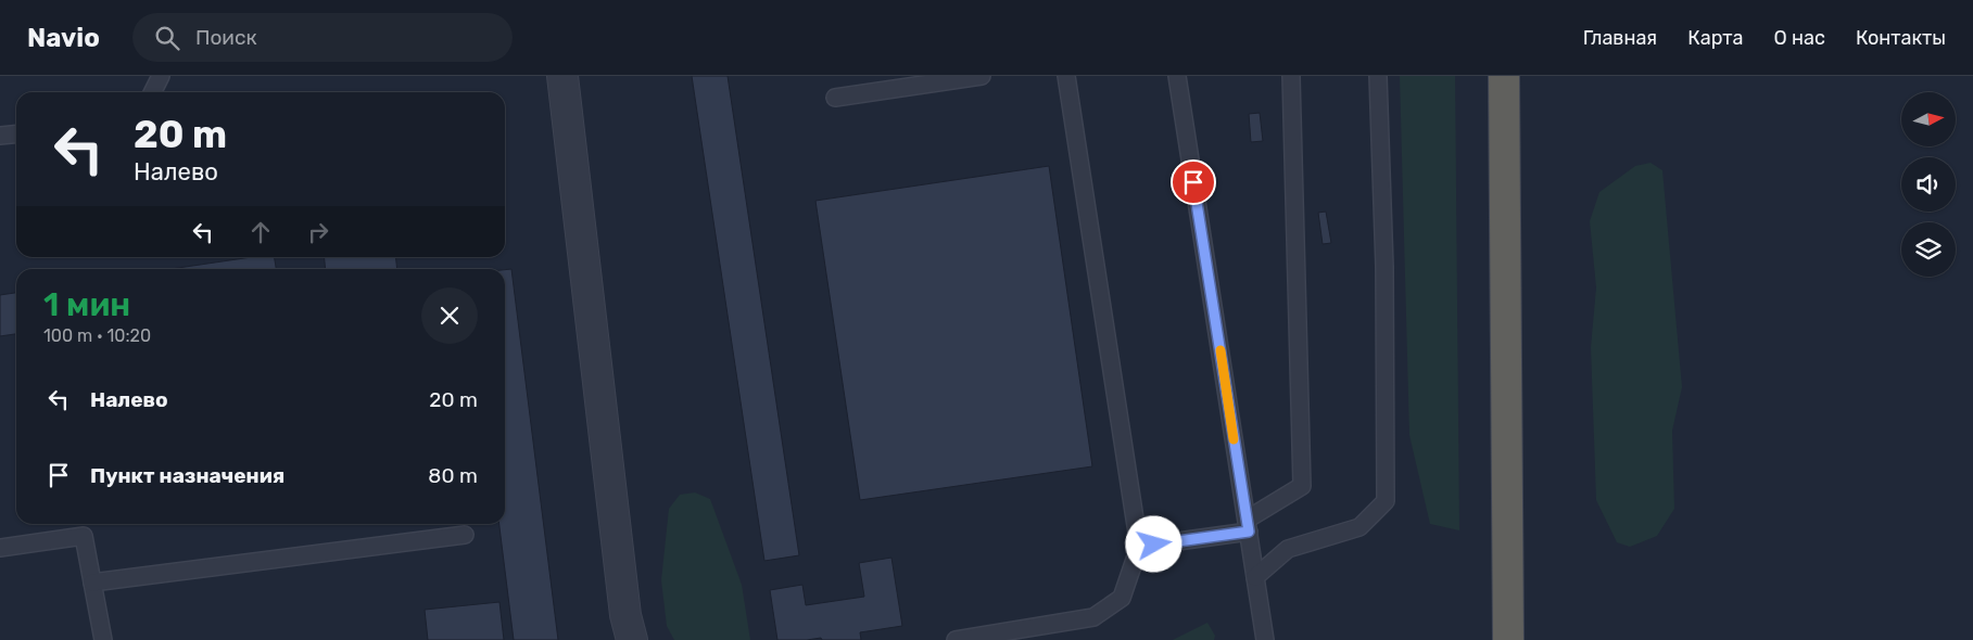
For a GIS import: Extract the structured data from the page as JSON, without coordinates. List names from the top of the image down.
{
  "north": "right",
  "page": {
    "header": "Navio",
    "search": "Поиск",
    "nav": [
      "Главная",
      "Карта",
      "О нас",
      "Контакты"
    ],
    "turn": ["20 m", "Налево"],
    "heading": ["1 мин", "100 m · 10:20"],
    "list": [
      {
        "name": "Налево",
        "value": "20 m"
      },
      {
        "name": "Пункт назначения",
        "value": "80 m"
      }
    ]
  }
}
